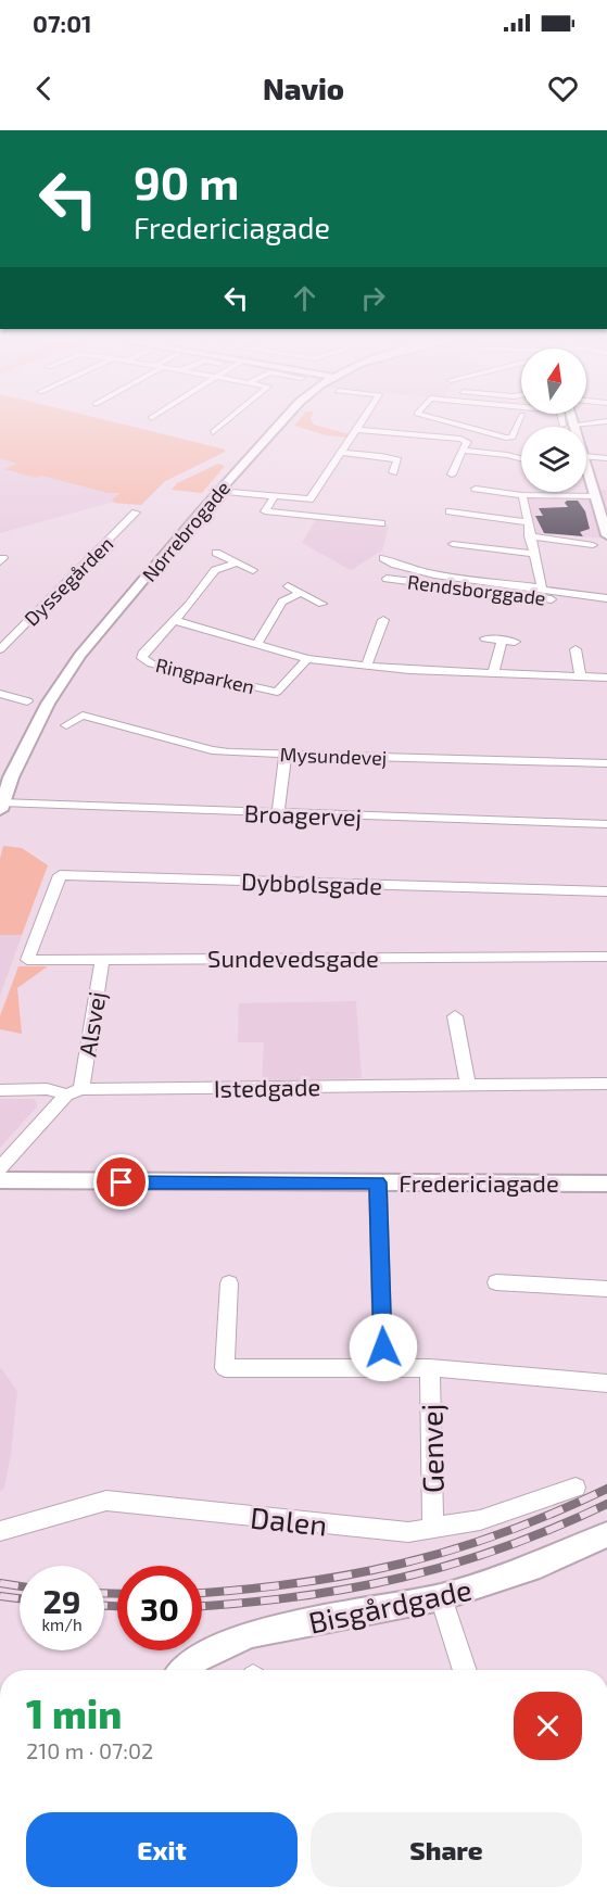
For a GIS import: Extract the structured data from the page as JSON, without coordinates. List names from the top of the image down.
{
  "streets": {
    "street": [
      "Nørrebrogade",
      "Dyssegården",
      "Rendsborggade",
      "Ringparken",
      "Mysundevej",
      "Broagervej",
      "Dybbølsgade",
      "Sundevedsgade",
      "Alsvej",
      "Istedgade",
      "Fredericiagade",
      "Genvej",
      "Dalen",
      "Bisgårdgade"
    ]
  },
  "crossings": [
    ["Nørrebrogade", "Broagervej"],
    ["Dybbølsgade", "Sundevedsgade"],
    ["Sundevedsgade", "Alsvej"],
    ["Alsvej", "Istedgade"],
    ["Genvej", "Dalen"]
  ],
  "north": "top",
  "page": {
    "status": "07:01",
    "header": "Navio",
    "turn": ["90 m", "Fredericiagade"],
    "speed": "29 km/h",
    "limit": "30",
    "heading": ["1 min", "210 m · 07:02"],
    "buttons": ["Exit", "Share"]
  }
}
